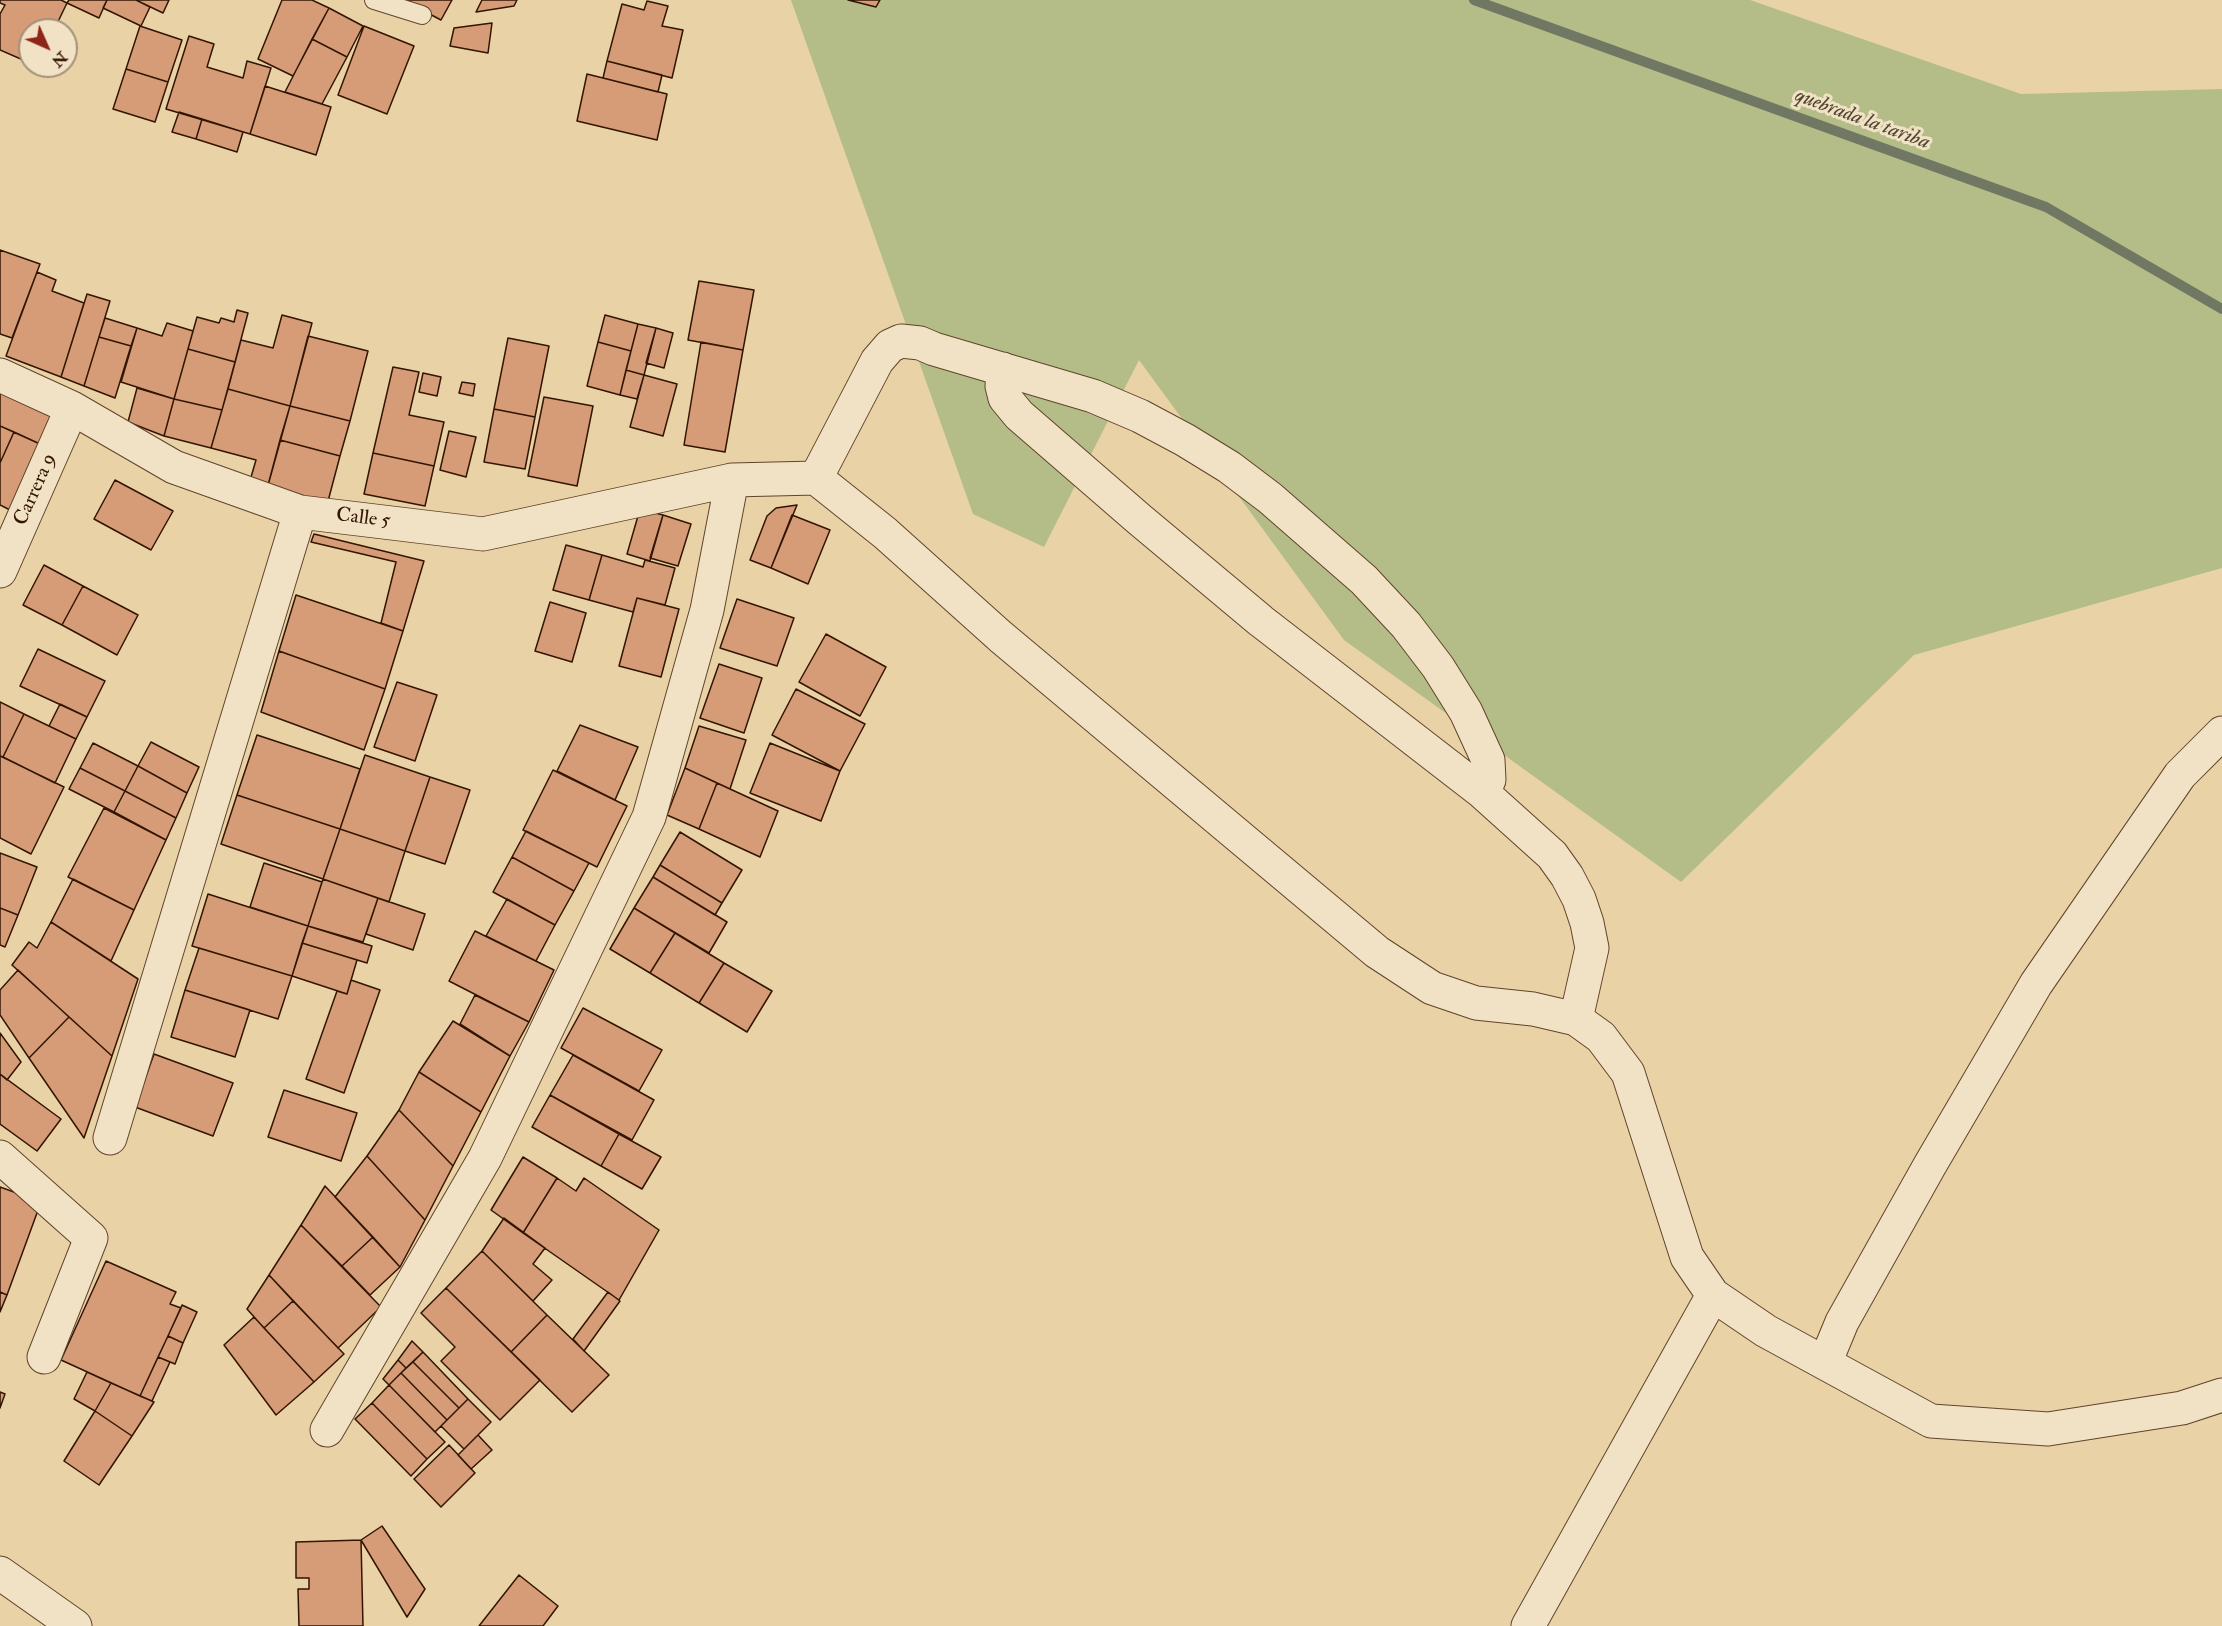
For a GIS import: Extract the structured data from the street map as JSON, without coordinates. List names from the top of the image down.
{
  "streets": {
    "street": ["Carrera 9", "Calle 5"]
  },
  "crossings": [
    ["Carrera 9", "Calle 5"]
  ],
  "water": ["quebrada la tariba"],
  "north": "bottom right"
}
